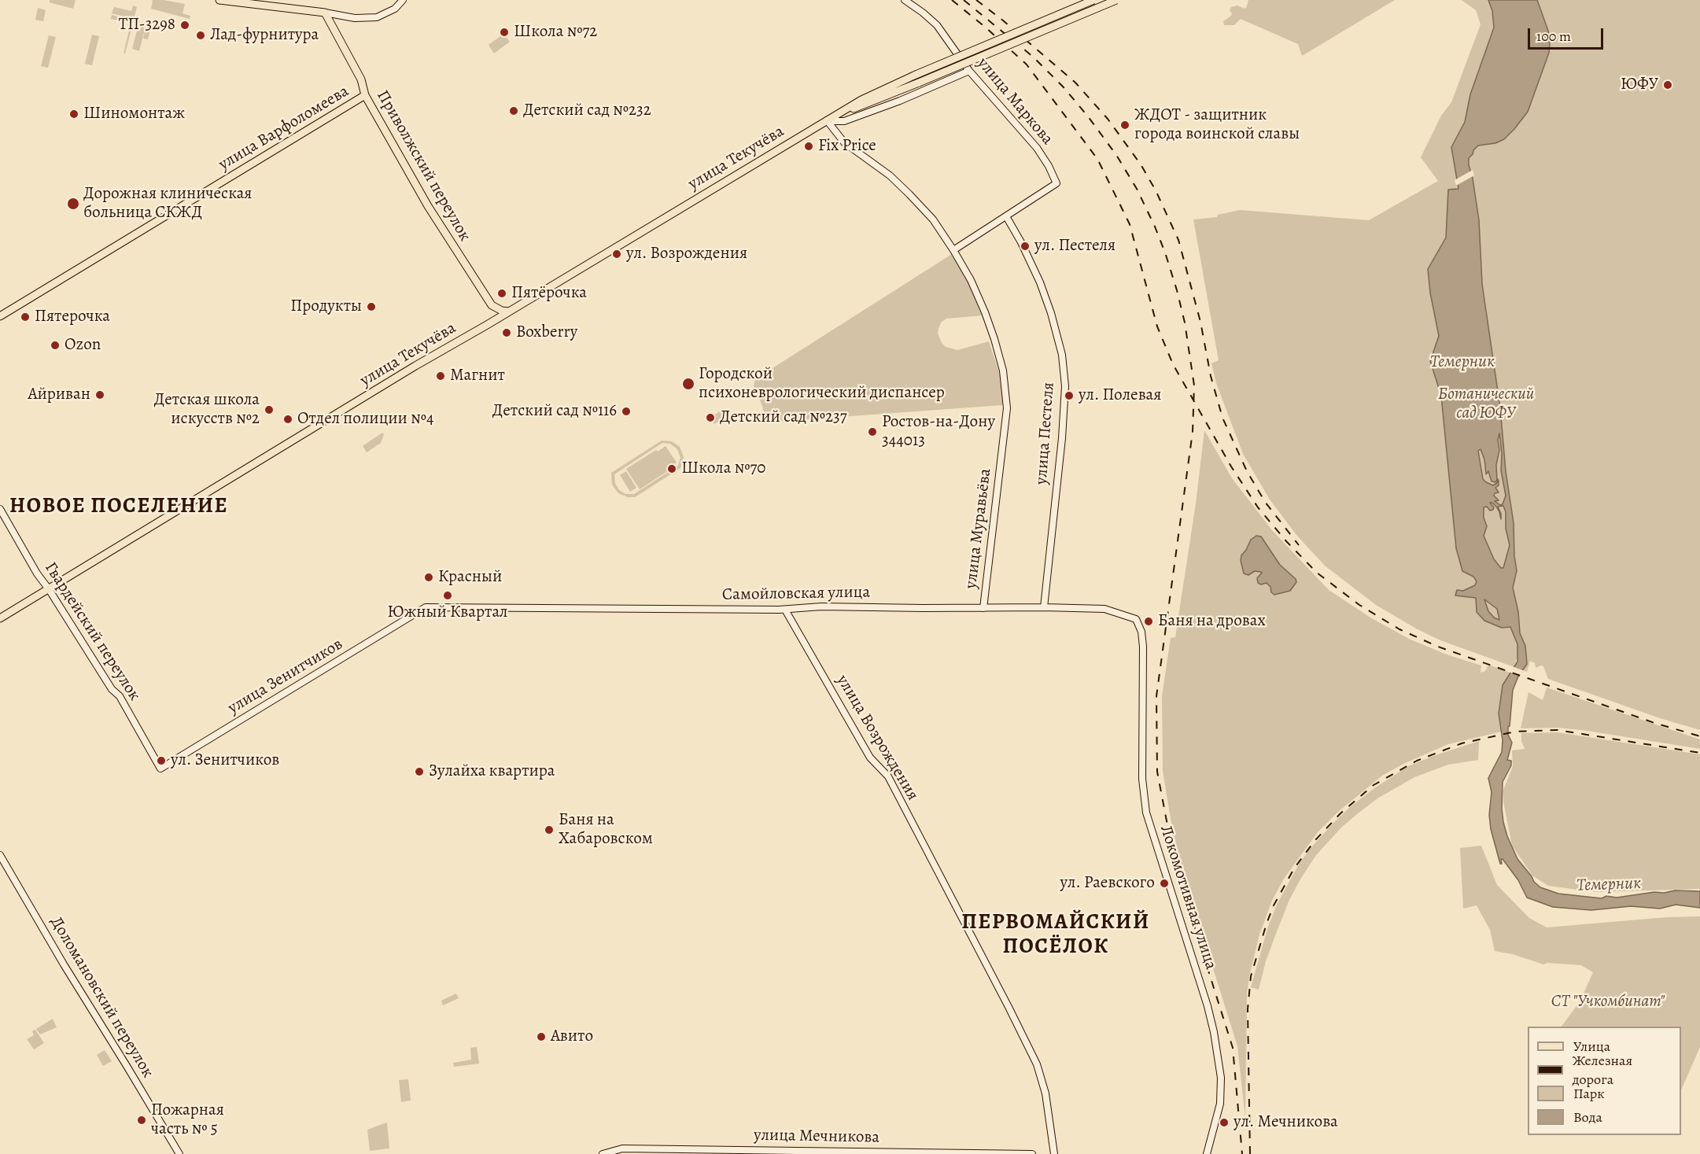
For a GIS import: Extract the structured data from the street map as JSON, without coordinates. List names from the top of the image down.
{
  "streets": {
    "main road": ["улица Варфоломеева", "улица Текучёва", "Приволжский переулок"],
    "street": [
      "улица Маркова",
      "улица Пестеля",
      "улица Муравьёва",
      "Самойловская улица",
      "Гвардейский переулок",
      "улица Зенитчиков",
      "улица Возрождения",
      "Локомотивная улица",
      "Доломановский переулок",
      "улица Мечникова"
    ]
  },
  "crossings": [
    ["улица Маркова", "улица Пестеля"],
    ["улица Варфоломеева", "Приволжский переулок"],
    ["улица Текучёва", "улица Муравьёва"],
    ["улица Текучёва", "Гвардейский переулок"],
    ["улица Пестеля", "Самойловская улица"],
    ["улица Муравьёва", "Самойловская улица"],
    ["Самойловская улица", "улица Зенитчиков"],
    ["Самойловская улица", "улица Возрождения"],
    ["Самойловская улица", "Локомотивная улица"],
    ["Гвардейский переулок", "улица Зенитчиков"]
  ],
  "districts": ["НОВОЕ ПОСЕЛЕНИЕ", "ПЕРВОМАЙСКИЙ ПОСЁЛОК"],
  "water": ["Темерник"],
  "parks": ["Ботанический сад ЮФУ", "СТ \"Учкомбинат\""],
  "places": [
    "ТП-3298",
    "Школа №72",
    "Лад-фурнитура",
    "ЮФУ",
    "Детский сад №232",
    "Шиномонтаж",
    "ЖДОТ - защитник города воинской славы",
    "Fix Price",
    "Дорожная клиническая больница СКЖД",
    "ул. Пестеля",
    "ул. Возрождения",
    "Пятёрочка",
    "Продукты",
    "Пятерочка",
    "Boxberry",
    "Ozon",
    "Магнит",
    "Городской психоневрологический диспансер",
    "Айриван",
    "ул. Полевая",
    "Детская школа искусств №2",
    "Детский сад №116",
    "Детский сад №237",
    "Отдел полиции №4",
    "Ростов-на-Дону 344013",
    "Школа №70",
    "Красный",
    "Южный Квартал",
    "Баня на дровах",
    "ул. Зенитчиков",
    "Зулайха квартира",
    "Баня на Хабаровском",
    "ул. Раевского",
    "Авито",
    "Пожарная часть № 5",
    "ул. Мечникова"
  ],
  "legend": [
    "Улица",
    "Железная дорога",
    "Парк",
    "Вода"
  ],
  "scale_bar": "100 m"
}
